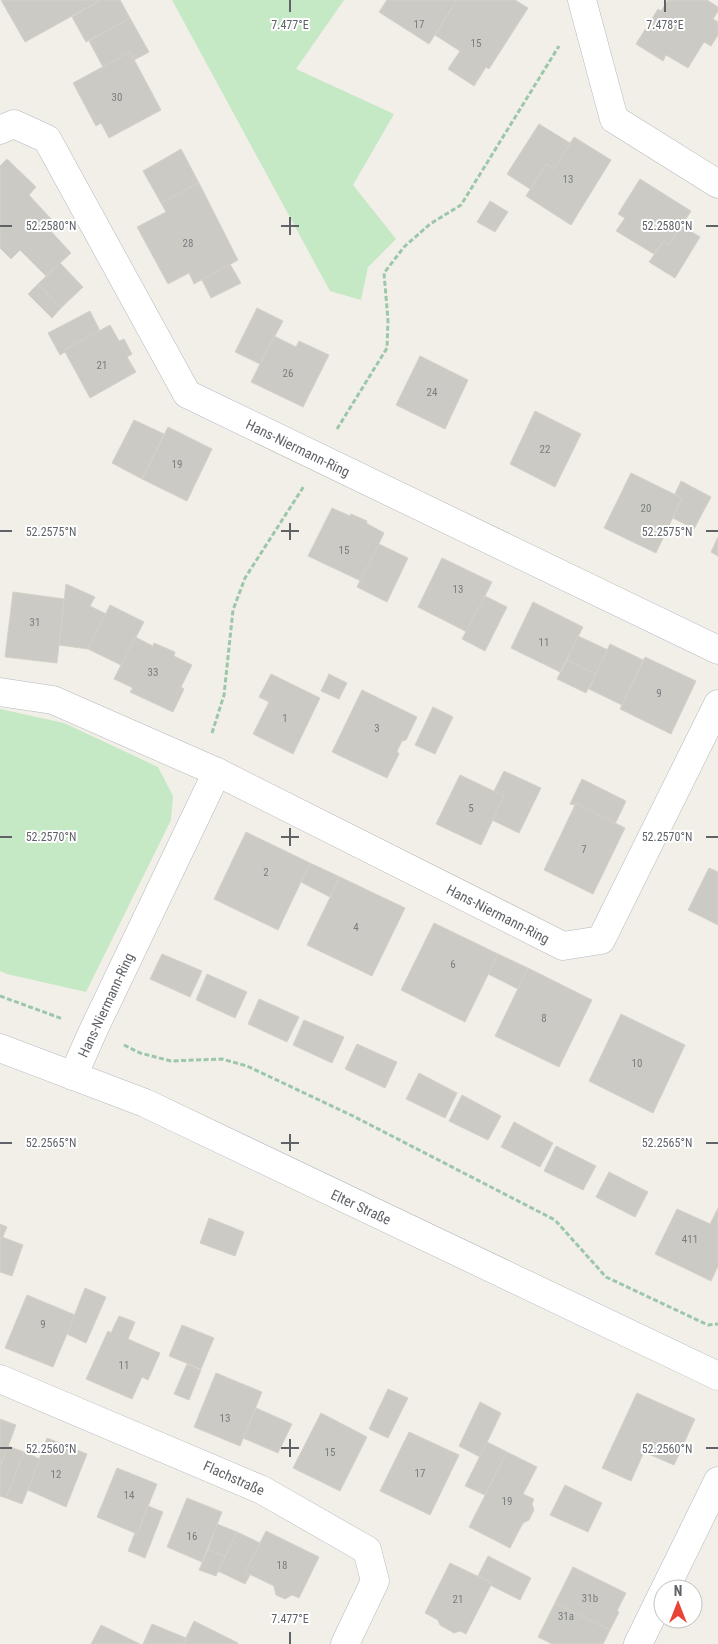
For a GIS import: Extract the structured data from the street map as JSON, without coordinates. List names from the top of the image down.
{
  "streets": {
    "street": ["Hans-Niermann-Ring", "Elter Straße", "Flachstraße"]
  },
  "crossings": [
    ["Hans-Niermann-Ring", "Elter Straße"]
  ],
  "house_numbers": [
    "17",
    "15",
    "30",
    "13",
    "28",
    "21",
    "26",
    "24",
    "22",
    "19",
    "20",
    "15",
    "13",
    "31",
    "11",
    "33",
    "9",
    "1",
    "3",
    "5",
    "7",
    "2",
    "4",
    "6",
    "8",
    "10",
    "411",
    "9",
    "11",
    "13",
    "15",
    "17",
    "12",
    "14",
    "19",
    "16",
    "18",
    "31b",
    "21",
    "31a"
  ],
  "north": "top",
  "coordinates": [
    "7.477°E",
    "7.478°E",
    "52.2580°N",
    "52.2575°N",
    "52.2570°N",
    "52.2565°N",
    "52.2560°N"
  ]
}
